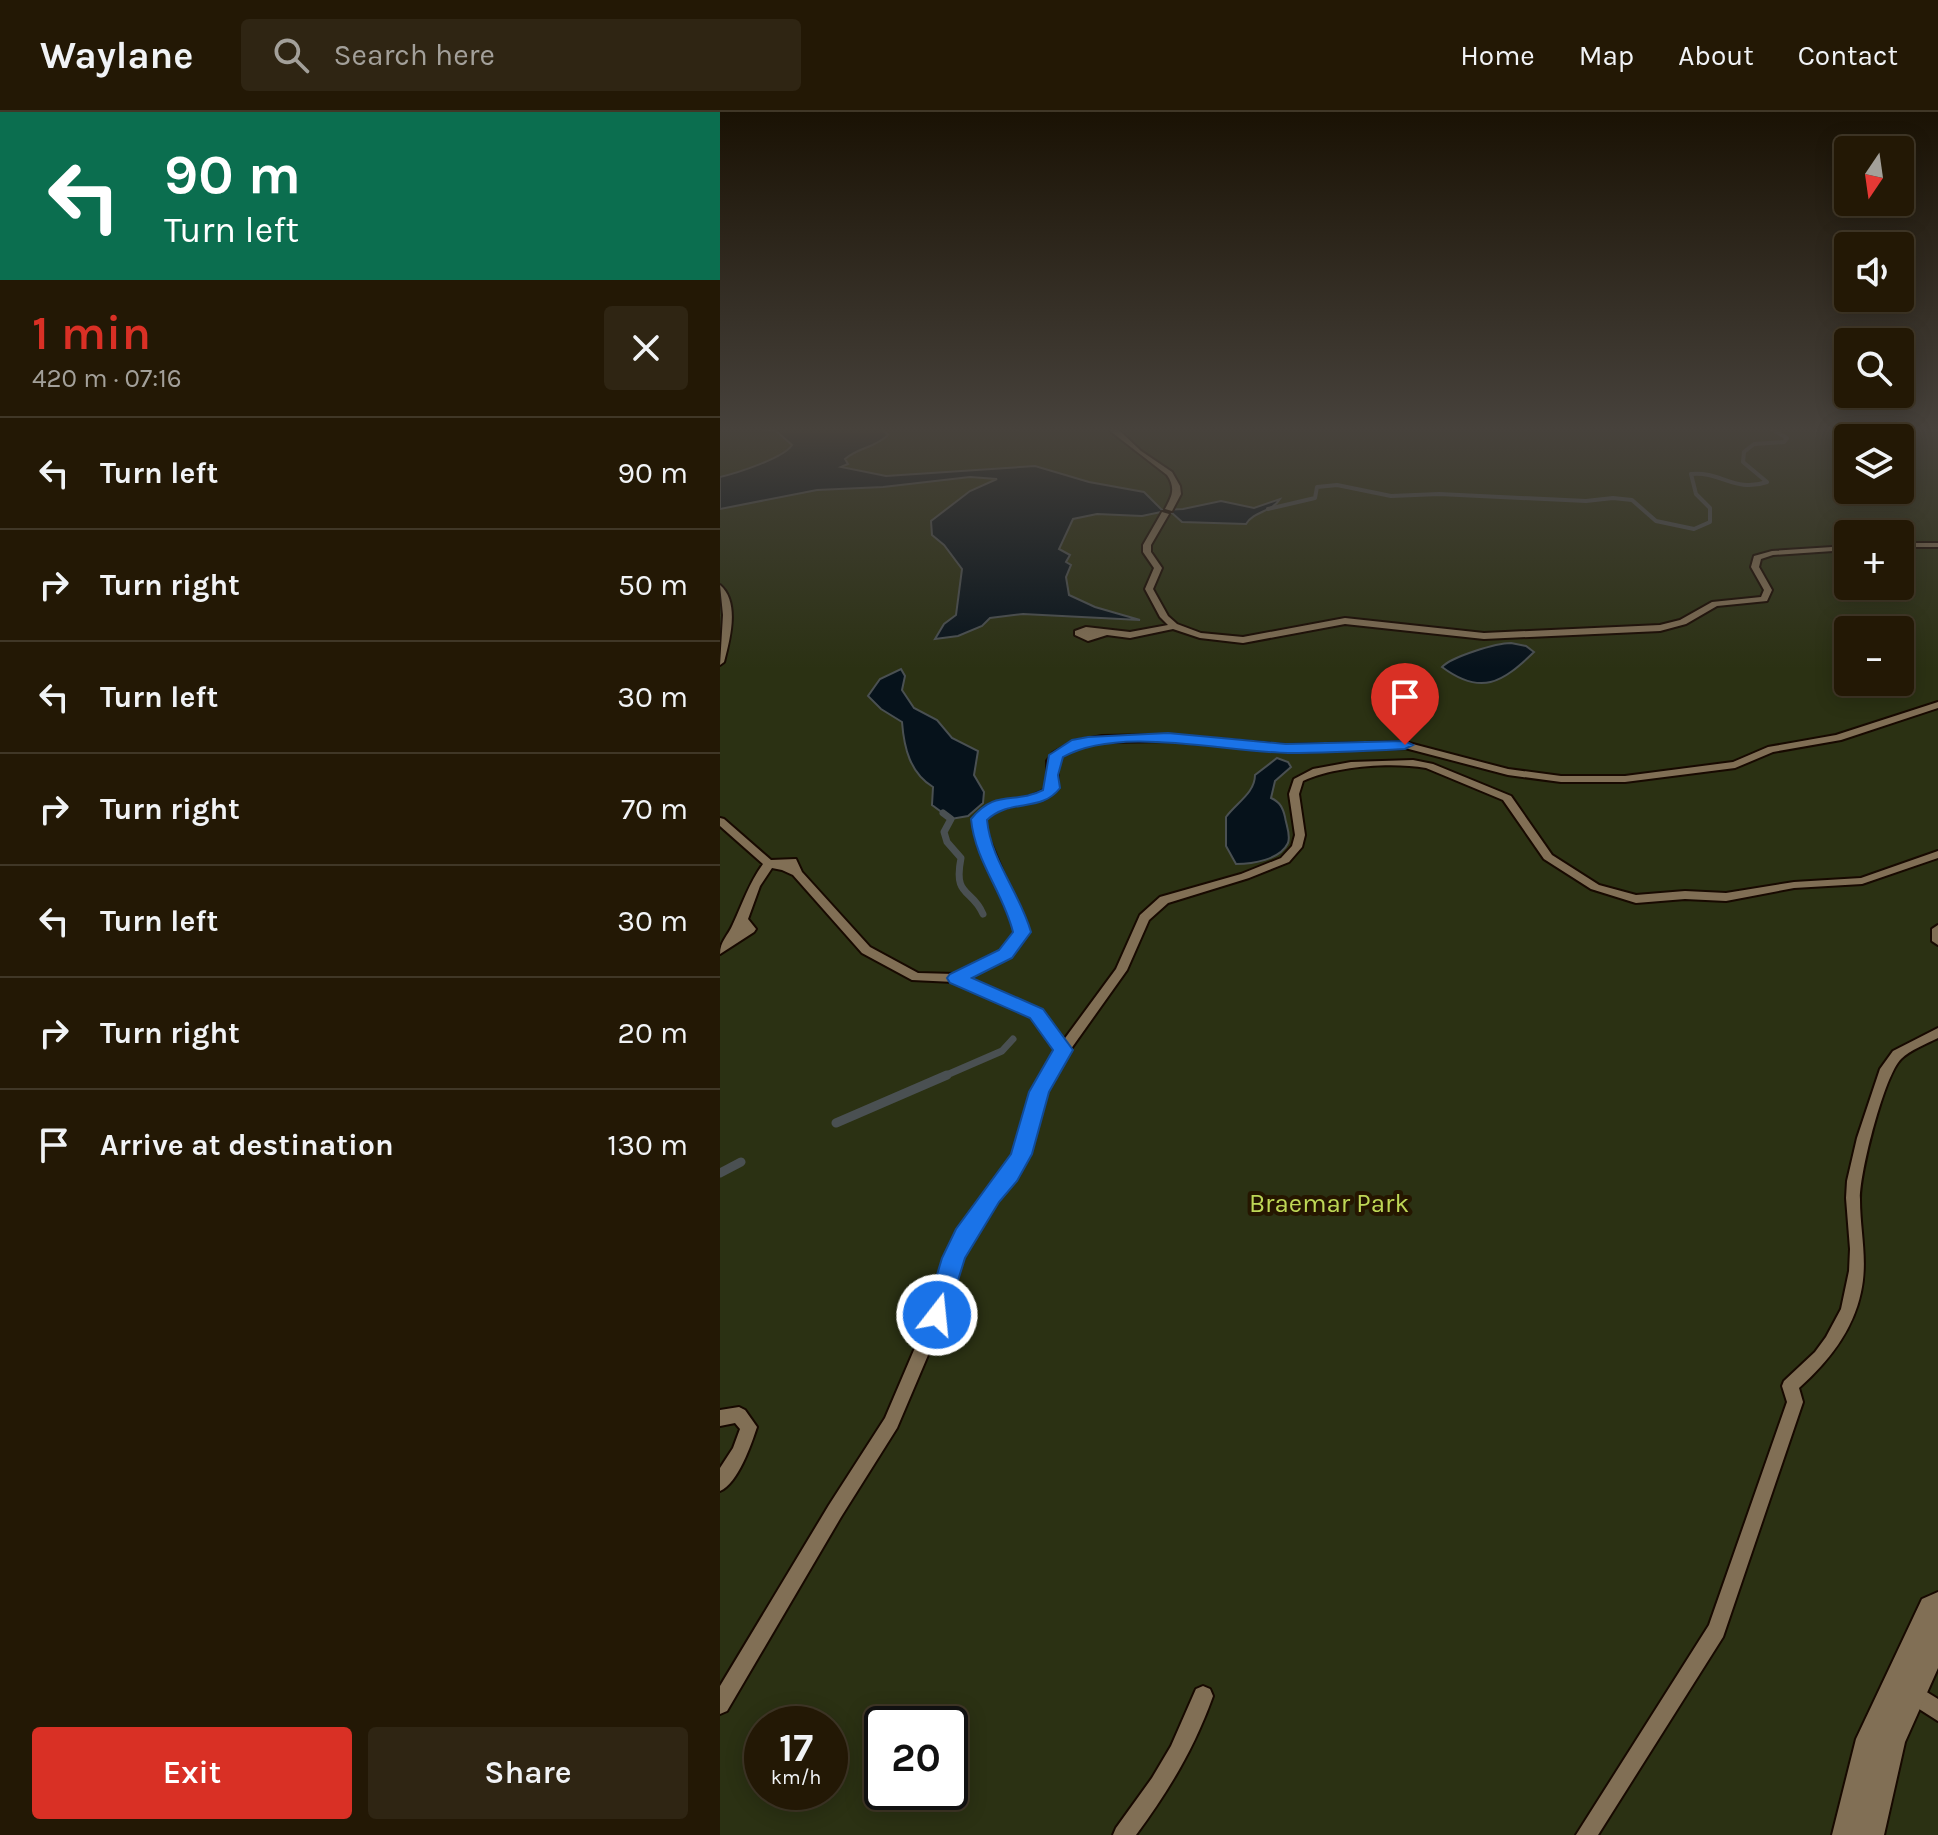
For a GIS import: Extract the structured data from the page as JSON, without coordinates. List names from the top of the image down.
{
  "parks": ["Braemar Park"],
  "north": "bottom",
  "page": {
    "header": "Waylane",
    "search": "Search here",
    "nav": [
      "Home",
      "Map",
      "About",
      "Contact"
    ],
    "turn": ["90 m", "Turn left"],
    "map_buttons": ["+", "−"],
    "heading": ["1 min", "420 m · 07:16"],
    "list": [
      {
        "name": "Turn left",
        "value": "90 m"
      },
      {
        "name": "Turn right",
        "value": "50 m"
      },
      {
        "name": "Turn left",
        "value": "30 m"
      },
      {
        "name": "Turn right",
        "value": "70 m"
      },
      {
        "name": "Turn left",
        "value": "30 m"
      },
      {
        "name": "Turn right",
        "value": "20 m"
      },
      {
        "name": "Arrive at destination",
        "value": "130 m"
      }
    ],
    "speed": "17 km/h",
    "limit": "20",
    "buttons": ["Exit", "Share"]
  }
}
